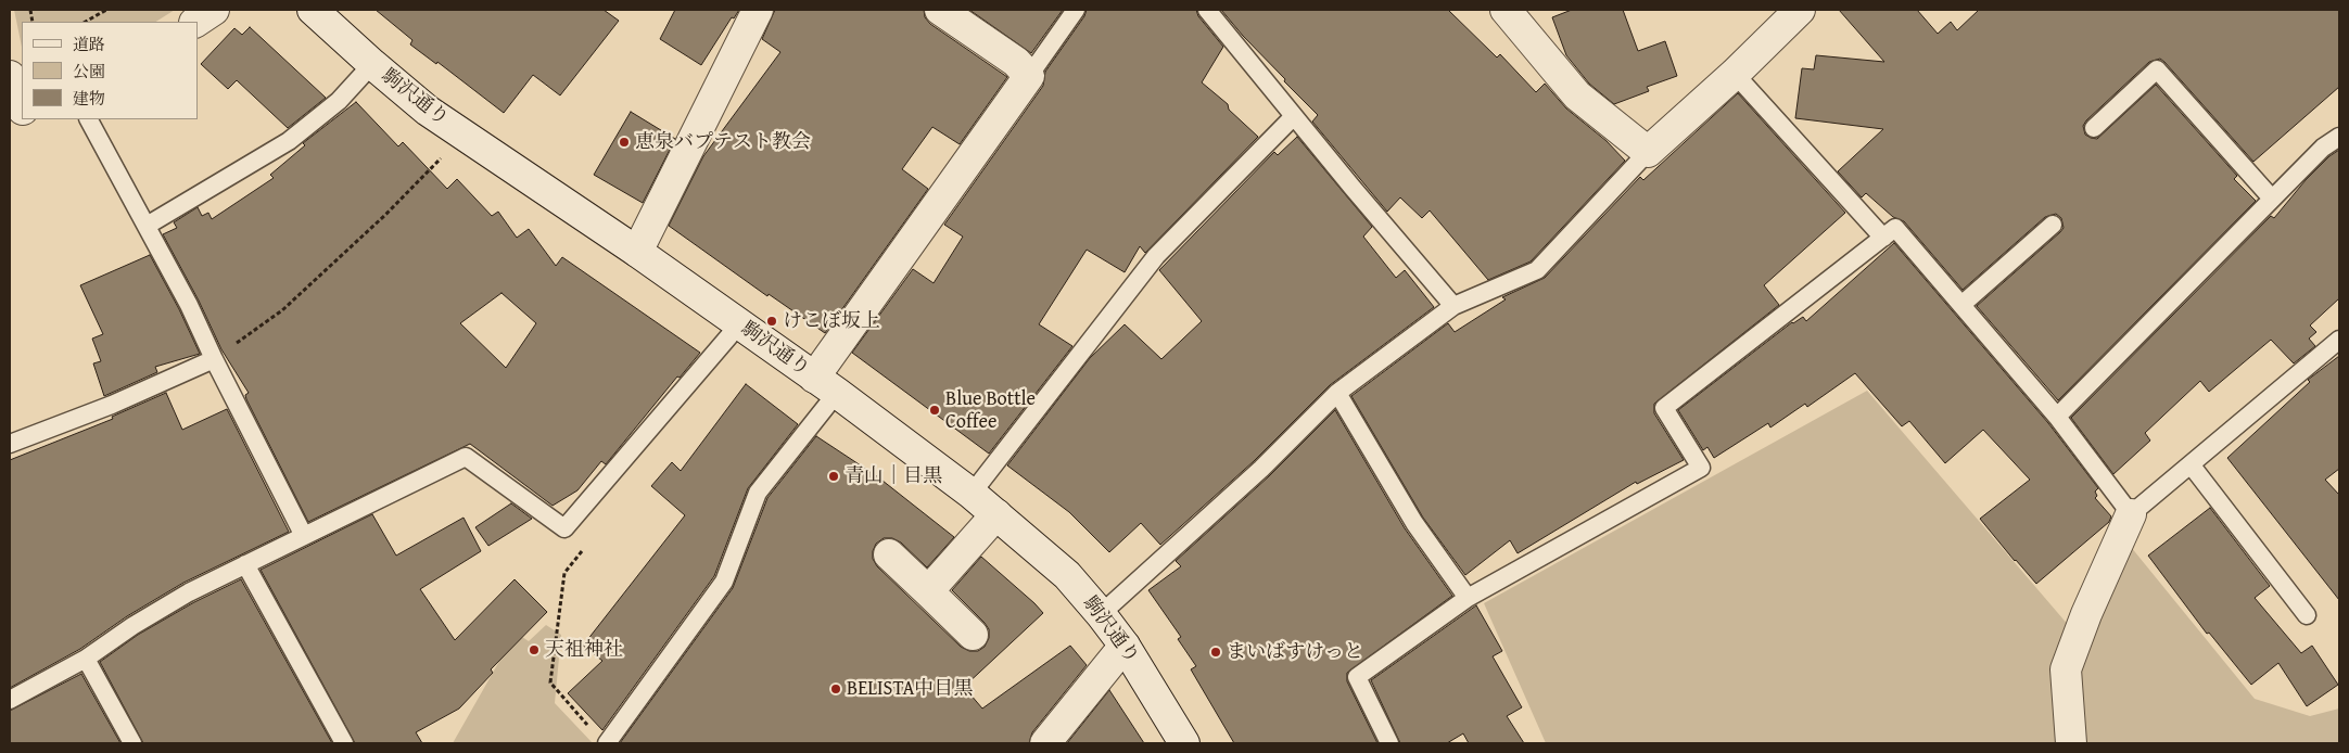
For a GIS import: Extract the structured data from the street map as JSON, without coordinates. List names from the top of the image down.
{
  "streets": {
    "street": ["駒沢通り"]
  },
  "places": [
    "恵泉バプテスト教会",
    "けこぼ坂上",
    "Blue Bottle Coffee",
    "青山｜目黒",
    "天祖神社",
    "まいばすけっと",
    "BELISTA中目黒"
  ],
  "legend": ["道路", "公園", "建物"]
}
